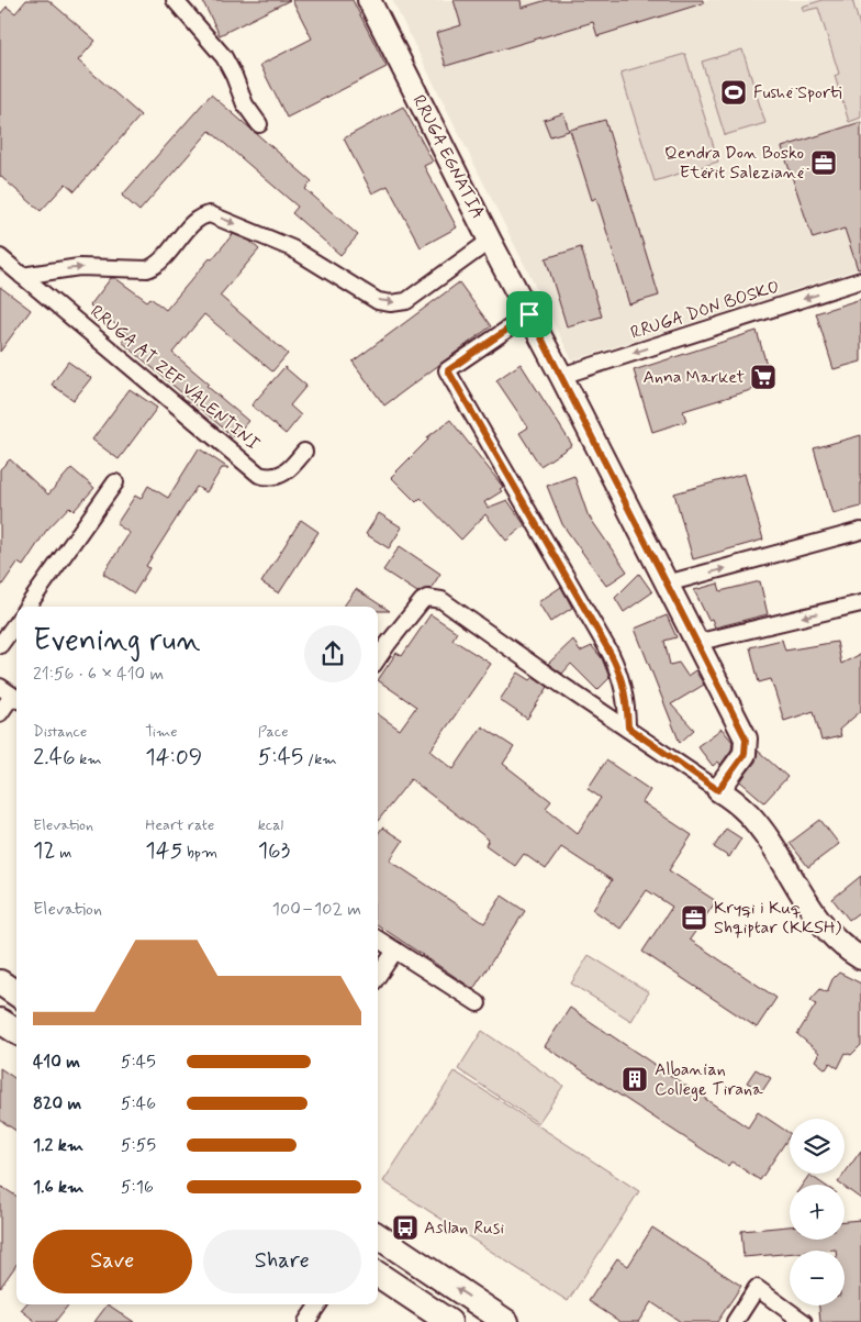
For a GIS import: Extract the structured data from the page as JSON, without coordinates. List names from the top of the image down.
{
  "streets": {
    "street": ["RRUGA EGNATIA", "RRUGA DON BOSKO", "RRUGA AT ZEF VALENTINI"]
  },
  "crossings": [
    ["RRUGA EGNATIA", "RRUGA DON BOSKO"]
  ],
  "one_way": ["RRUGA DON BOSKO"],
  "places": {
    "sports": ["Fushë Sporti"],
    "office": ["Qendra Don Bosko Etërit Salezianë", "Kryqi i Kuq Shqiptar (KKSH)"],
    "supermarket": ["Anna Market"],
    "building": ["Albanian College Tirana"],
    "bus stop": ["Asllan Rusi"]
  },
  "page": {
    "heading": ["Evening run", "21:56 · 6 × 410 m"],
    "stats": [
      ["Distance", "2.46 km"],
      ["Time", "14:09"],
      ["Pace", "5:45 /km"],
      ["Elevation", "12 m"],
      ["Heart rate", "145 bpm"],
      ["kcal", "163"]
    ],
    "chart": ["Elevation", "100–102 m"],
    "list": [
      {
        "name": "410 m",
        "note": "5:45"
      },
      {
        "name": "820 m",
        "note": "5:46"
      },
      {
        "name": "1.2 km",
        "note": "5:55"
      },
      {
        "name": "1.6 km",
        "note": "5:16"
      }
    ],
    "map_buttons": ["+", "−"],
    "buttons": ["Save", "Share"]
  }
}
